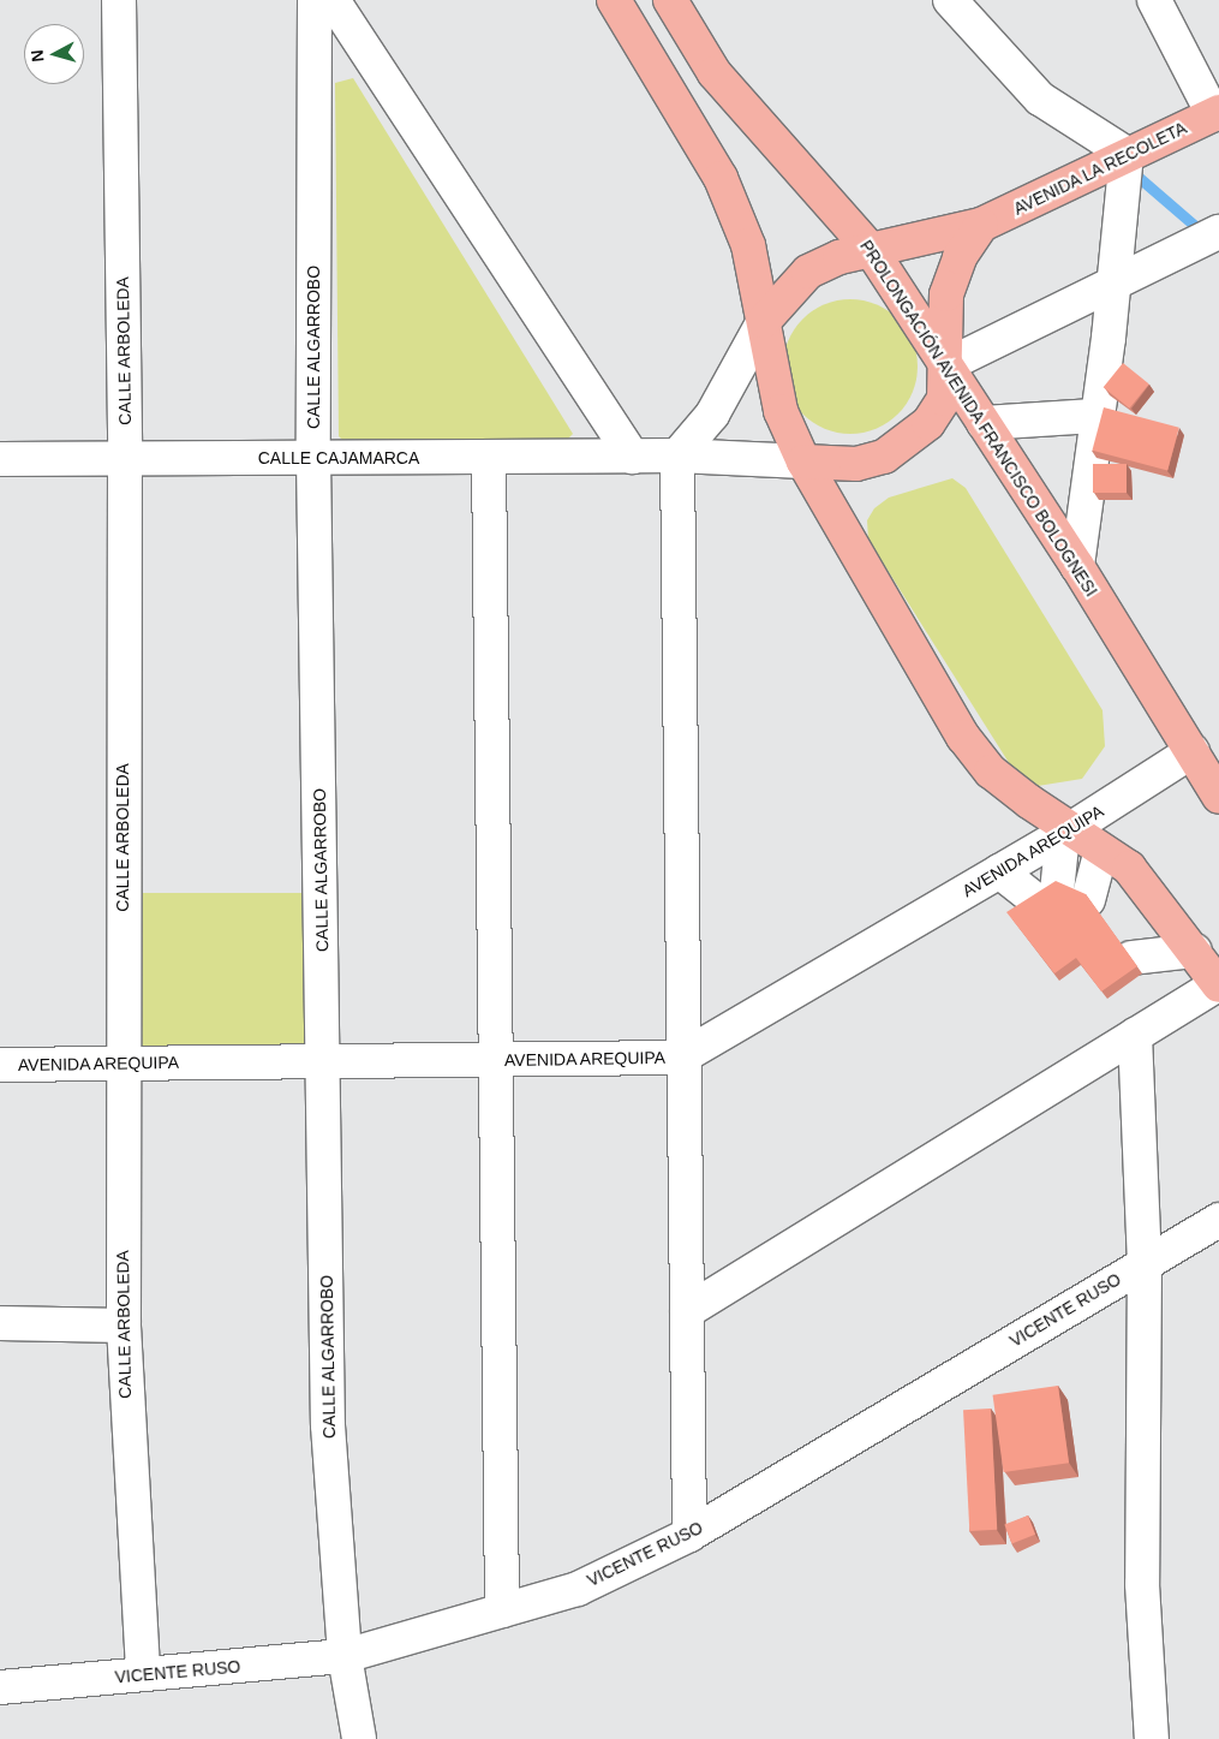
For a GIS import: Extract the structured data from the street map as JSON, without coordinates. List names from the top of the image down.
{
  "streets": {
    "main road": ["AVENIDA LA RECOLETA", "PROLONGACIÓN AVENIDA FRANCISCO BOLOGNESI", "CALLE CAJAMARCA"],
    "street": [
      "CALLE ALGARROBO",
      "CALLE ARBOLEDA",
      "AVENIDA AREQUIPA",
      "VICENTE RUSO"
    ]
  },
  "crossings": [
    ["AVENIDA LA RECOLETA", "PROLONGACIÓN AVENIDA FRANCISCO BOLOGNESI"],
    ["AVENIDA LA RECOLETA", "CALLE CAJAMARCA"],
    ["CALLE ALGARROBO", "CALLE CAJAMARCA"],
    ["CALLE ALGARROBO", "AVENIDA AREQUIPA"],
    ["CALLE ALGARROBO", "VICENTE RUSO"],
    ["CALLE ARBOLEDA", "CALLE CAJAMARCA"],
    ["CALLE ARBOLEDA", "AVENIDA AREQUIPA"],
    ["CALLE ARBOLEDA", "VICENTE RUSO"],
    ["PROLONGACIÓN AVENIDA FRANCISCO BOLOGNESI", "CALLE CAJAMARCA"],
    ["PROLONGACIÓN AVENIDA FRANCISCO BOLOGNESI", "AVENIDA AREQUIPA"]
  ],
  "north": "left"
}
